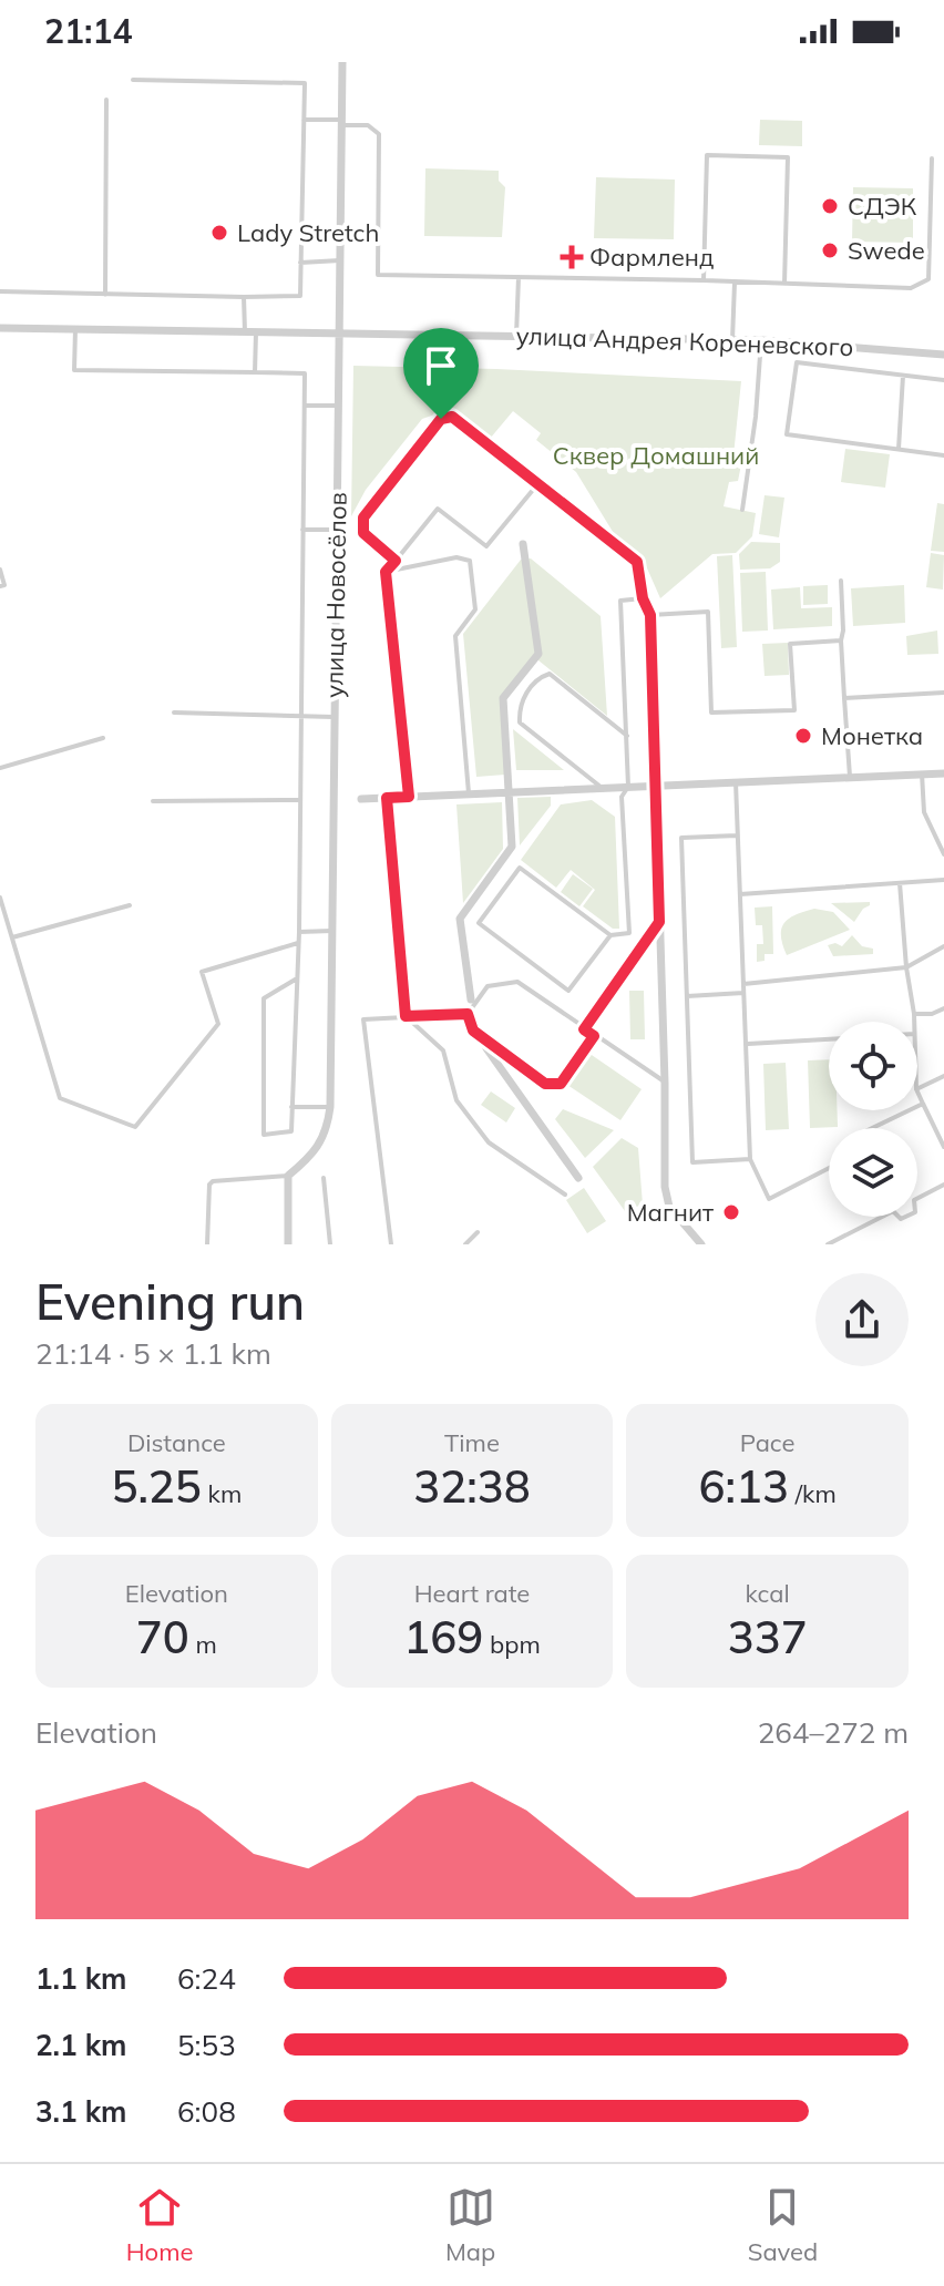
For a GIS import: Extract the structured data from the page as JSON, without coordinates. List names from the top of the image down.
{
  "streets": {
    "street": ["улица Андрея Кореневского", "улица Новосёлов"]
  },
  "crossings": [
    ["улица Андрея Кореневского", "улица Новосёлов"]
  ],
  "parks": ["Сквер Домашний"],
  "places": {
    "other": [
      "СДЭК",
      "Lady Stretch",
      "Swede",
      "Монетка",
      "Магнит"
    ],
    "health": ["Фармленд"]
  },
  "page": {
    "status": "21:14",
    "heading": ["Evening run", "21:14 · 5 × 1.1 km"],
    "stats": [
      ["Distance", "5.25 km"],
      ["Time", "32:38"],
      ["Pace", "6:13 /km"],
      ["Elevation", "70 m"],
      ["Heart rate", "169 bpm"],
      ["kcal", "337"]
    ],
    "chart": ["Elevation", "264–272 m"],
    "list": [
      {
        "name": "1.1 km",
        "note": "6:24"
      },
      {
        "name": "2.1 km",
        "note": "5:53"
      },
      {
        "name": "3.1 km",
        "note": "6:08"
      }
    ],
    "tabs": ["Home", "Map", "Saved"]
  }
}
